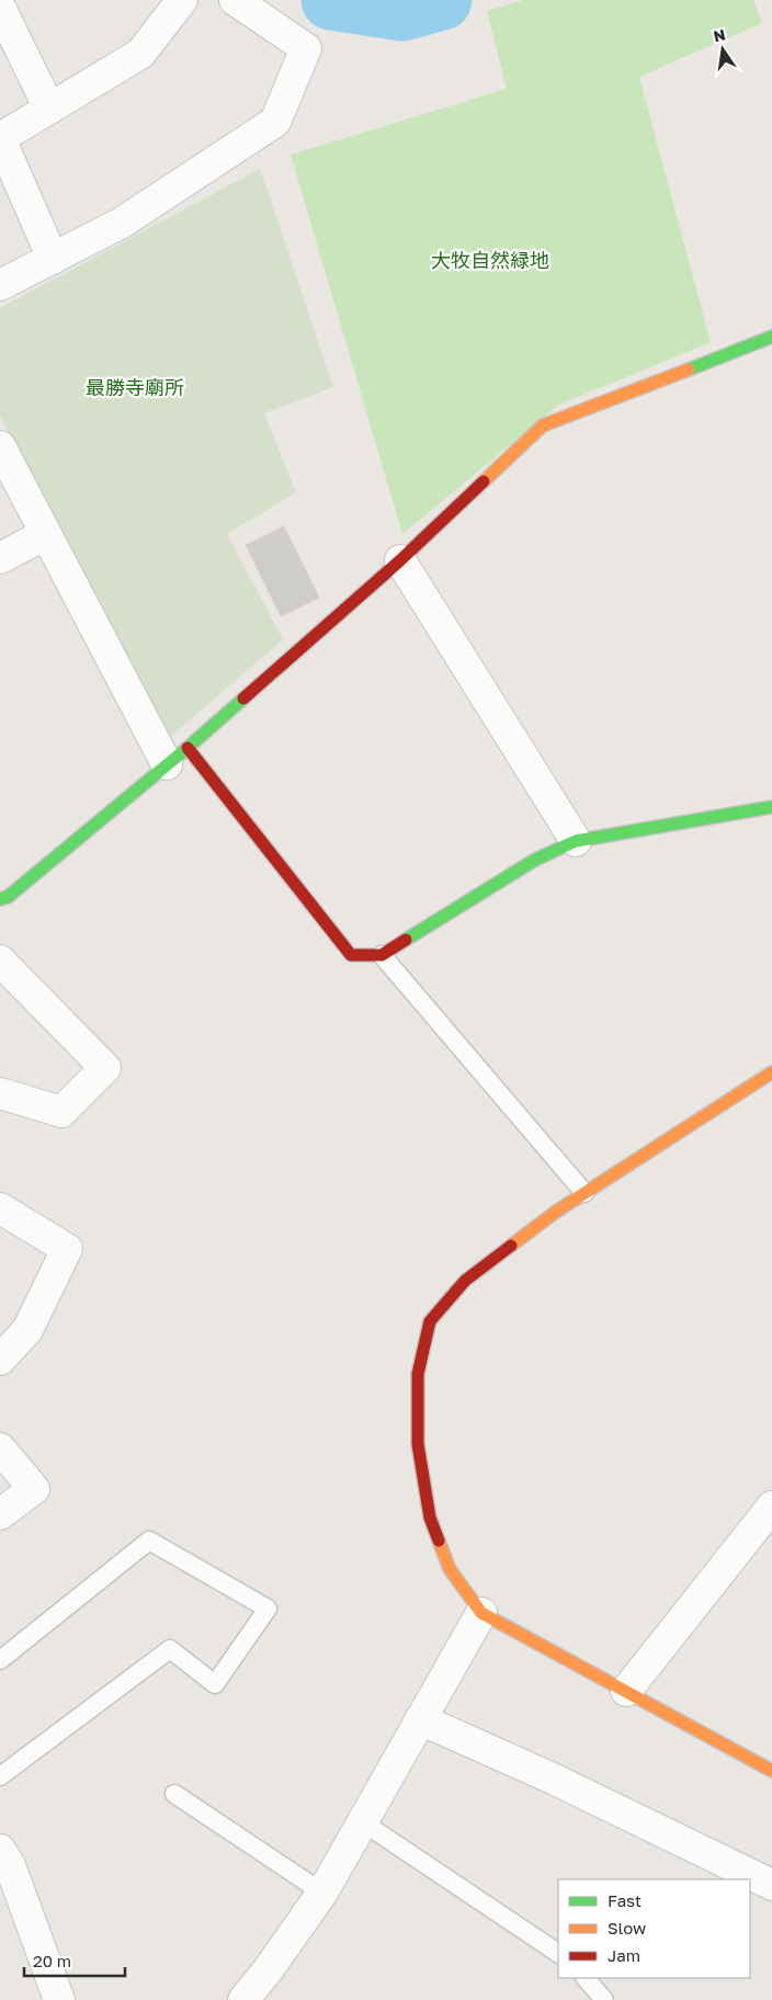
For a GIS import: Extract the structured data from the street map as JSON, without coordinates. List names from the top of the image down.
{
  "parks": ["大牧自然緑地", "最勝寺廟所"],
  "legend": ["Fast", "Slow", "Jam"],
  "scale_bar": "20 m",
  "north": "top"
}
